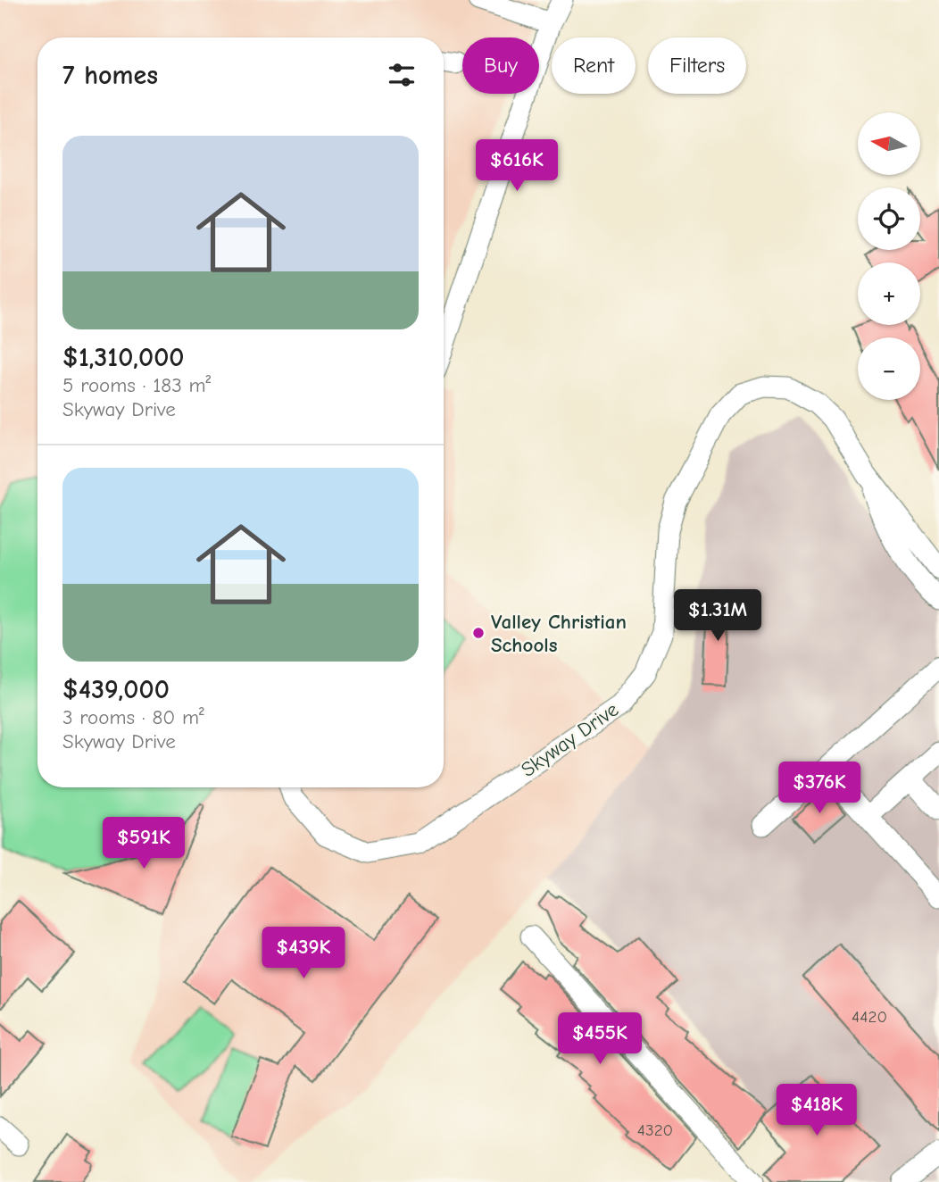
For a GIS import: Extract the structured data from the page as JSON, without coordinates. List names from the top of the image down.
{
  "streets": {
    "street": ["Skyway Drive"]
  },
  "places": ["Valley Christian Schools"],
  "house_numbers": ["4420", "4320"],
  "north": "left",
  "page": {
    "chip": ["Buy", "Rent", "Filters"],
    "heading": "7 homes",
    "map_buttons": ["+", "−"],
    "list": [
      {
        "name": "$1,310,000",
        "note": "5 rooms · 183 m² · Skyway Drive"
      },
      {
        "name": "$439,000",
        "note": "3 rooms · 80 m² · Skyway Drive"
      }
    ],
    "price": [
      "$616K",
      "$1.31M",
      "$376K",
      "$591K",
      "$439K",
      "$455K",
      "$418K"
    ]
  }
}
